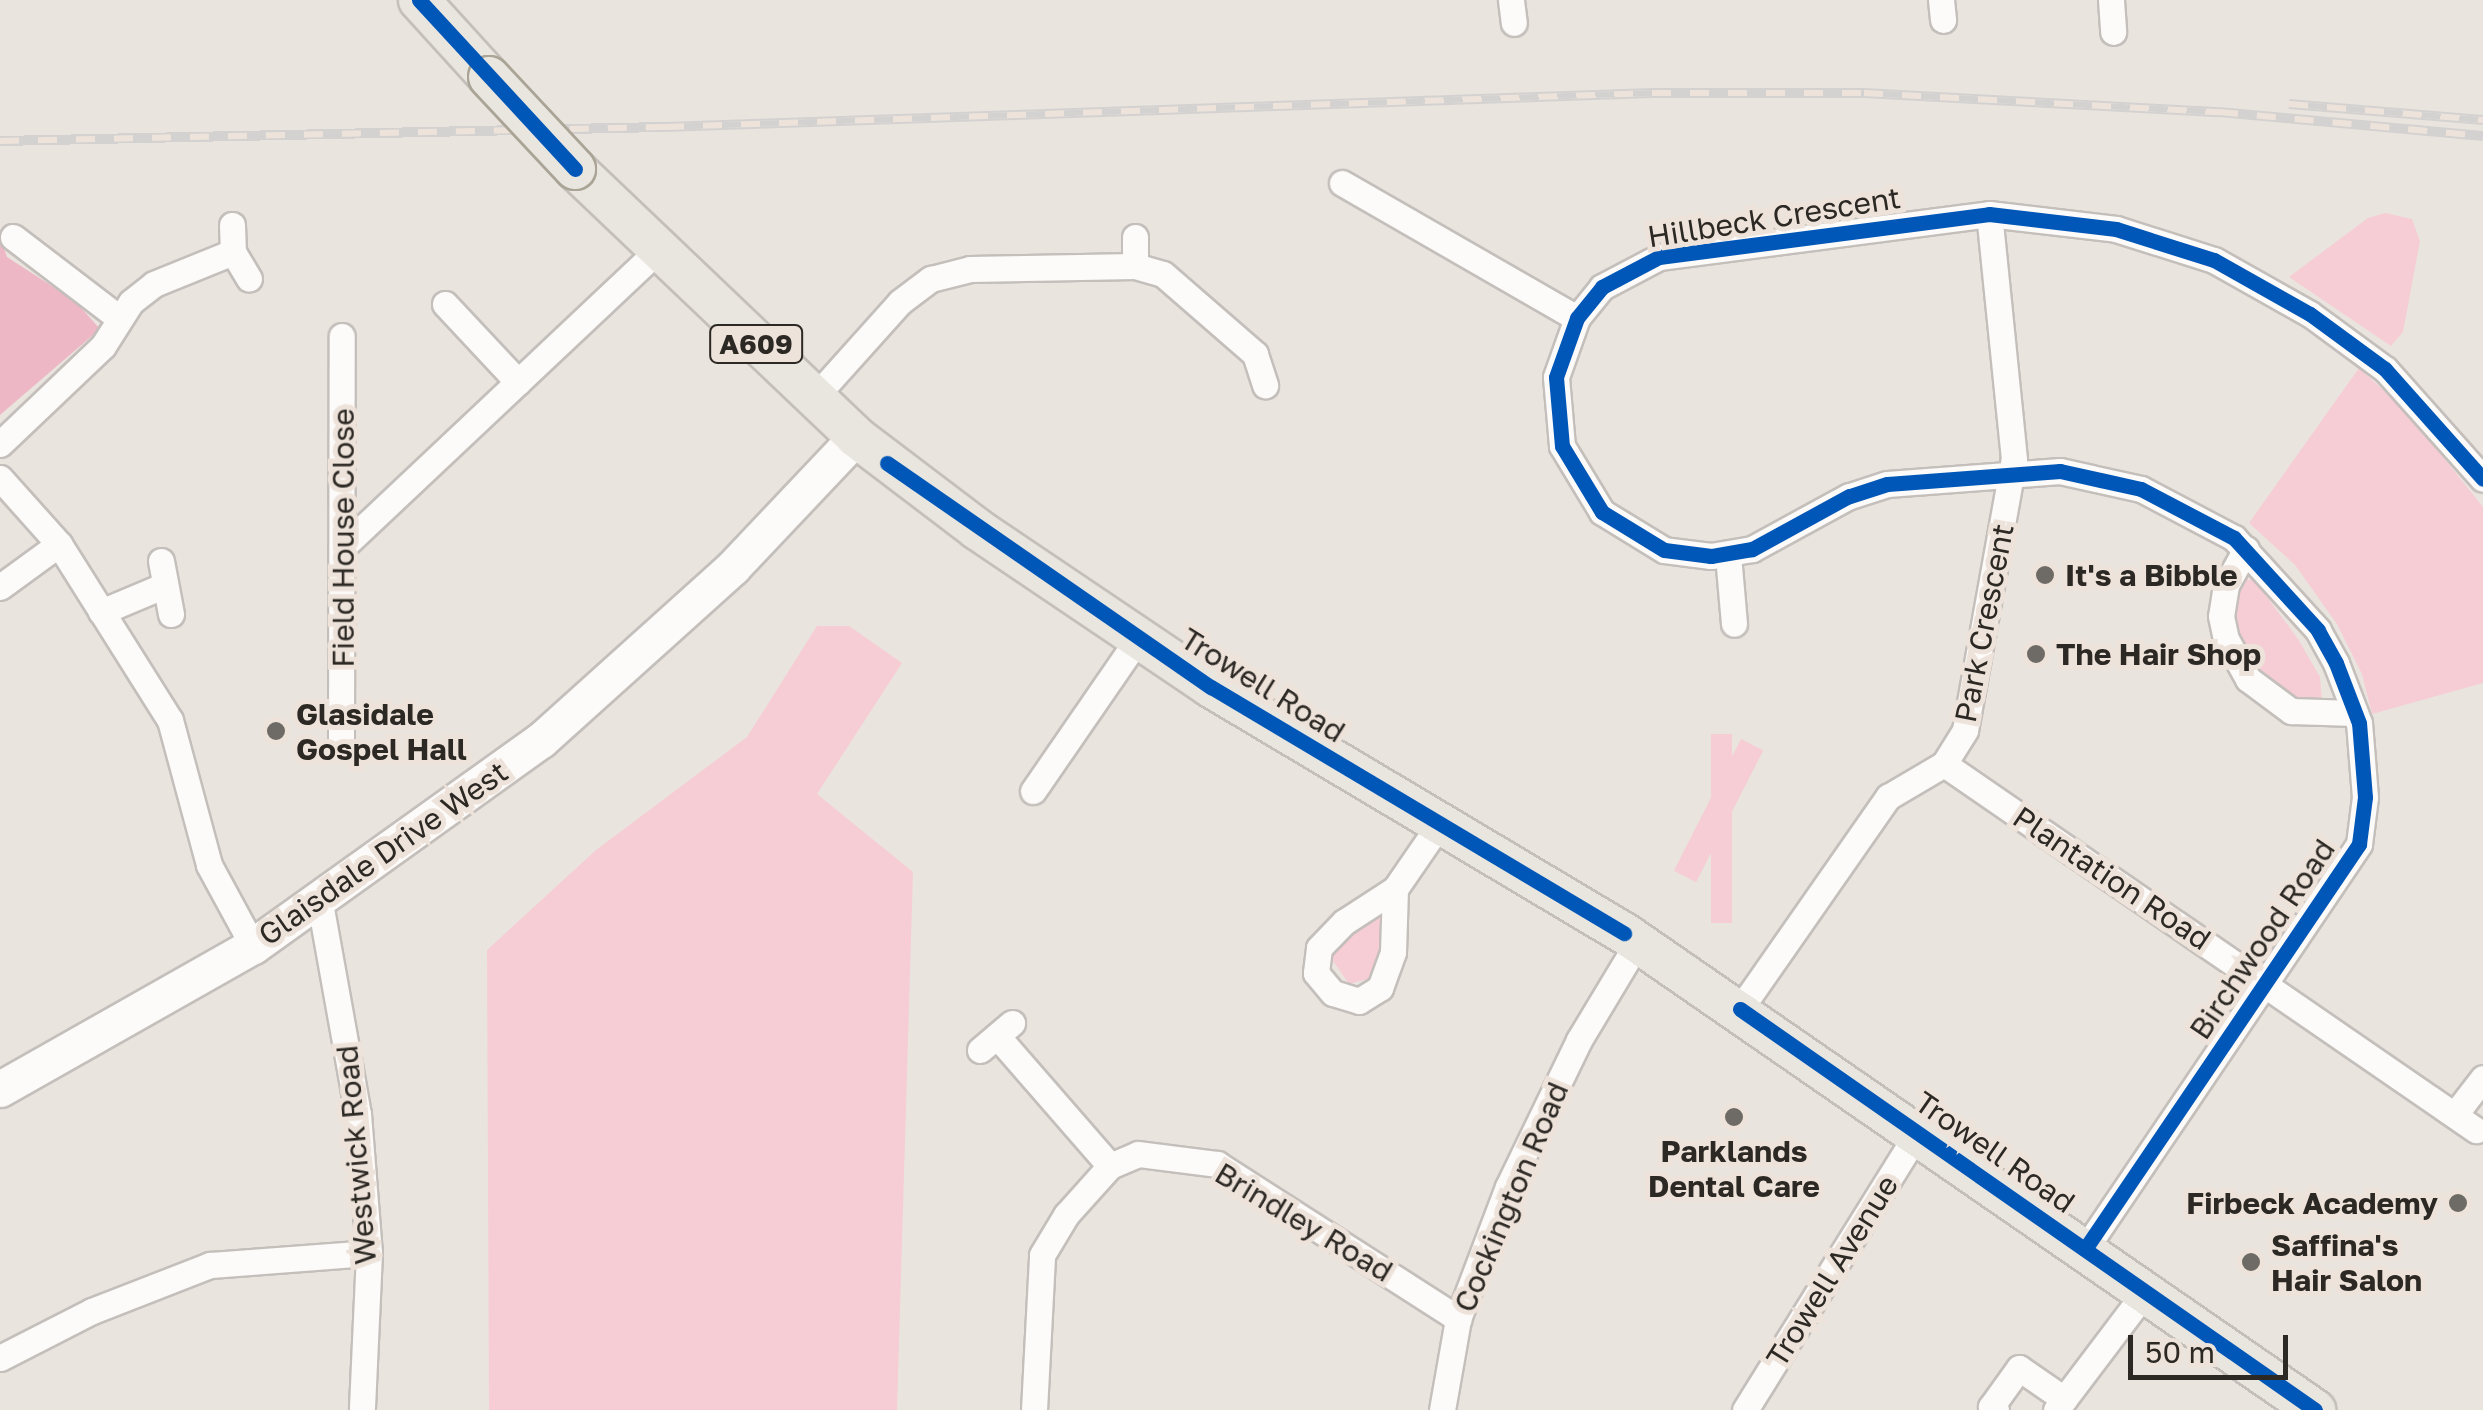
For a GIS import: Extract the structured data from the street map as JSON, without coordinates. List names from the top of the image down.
{
  "streets": {
    "main road": ["A609", "Trowell Road"],
    "street": [
      "Hillbeck Crescent",
      "Field House Close",
      "Park Crescent",
      "Glaisdale Drive West",
      "Plantation Road",
      "Birchwood Road",
      "Westwick Road",
      "Cockington Road",
      "Brindley Road",
      "Trowell Avenue"
    ]
  },
  "crossings": [
    ["Hillbeck Crescent", "Park Crescent"],
    ["Hillbeck Crescent", "Birchwood Road"],
    ["Park Crescent", "Plantation Road"],
    ["Park Crescent", "Birchwood Road"],
    ["Trowell Road", "Glaisdale Drive West"],
    ["Trowell Road", "Birchwood Road"],
    ["Trowell Road", "Cockington Road"],
    ["Trowell Road", "Trowell Avenue"],
    ["Glaisdale Drive West", "Westwick Road"],
    ["Plantation Road", "Birchwood Road"],
    ["Cockington Road", "Brindley Road"]
  ],
  "places": [
    "It's a Bibble",
    "The Hair Shop",
    "Glasidale Gospel Hall",
    "Parklands Dental Care",
    "Firbeck Academy",
    "Saffina's Hair Salon"
  ],
  "scale_bar": "50 m"
}
